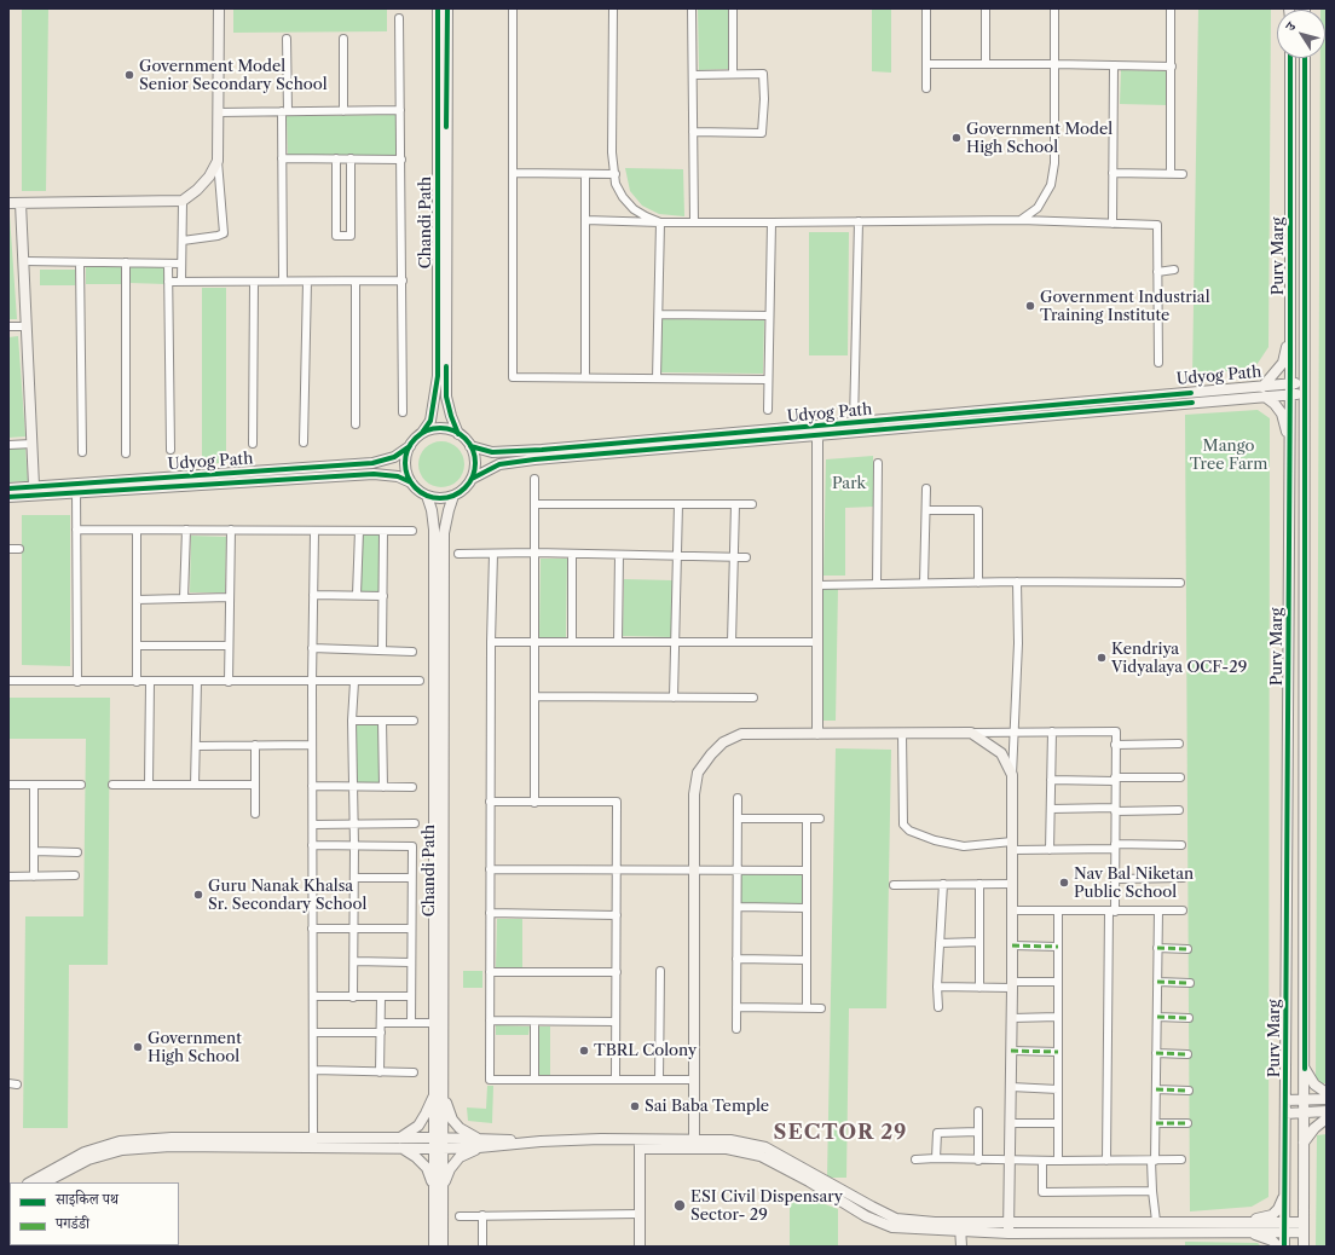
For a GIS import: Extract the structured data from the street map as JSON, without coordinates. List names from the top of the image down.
{
  "streets": {
    "main road": ["Chandi Path", "Purv Marg", "Udyog Path"]
  },
  "crossings": [
    ["Chandi Path", "Udyog Path"],
    ["Purv Marg", "Udyog Path"]
  ],
  "districts": ["SECTOR 29"],
  "parks": ["Mango Tree Farm", "Park"],
  "places": [
    "Government Model Senior Secondary School",
    "Government Model High School",
    "Government Industrial Training Institute",
    "Kendriya Vidyalaya OCF-29",
    "Nav Bal Niketan Public School",
    "Guru Nanak Khalsa Sr. Secondary School",
    "Government High School",
    "TBRL Colony",
    "Sai Baba Temple",
    "ESI Civil Dispensary Sector- 29"
  ],
  "legend": ["साइकिल पथ", "पगडंडी"],
  "north": "top left"
}
